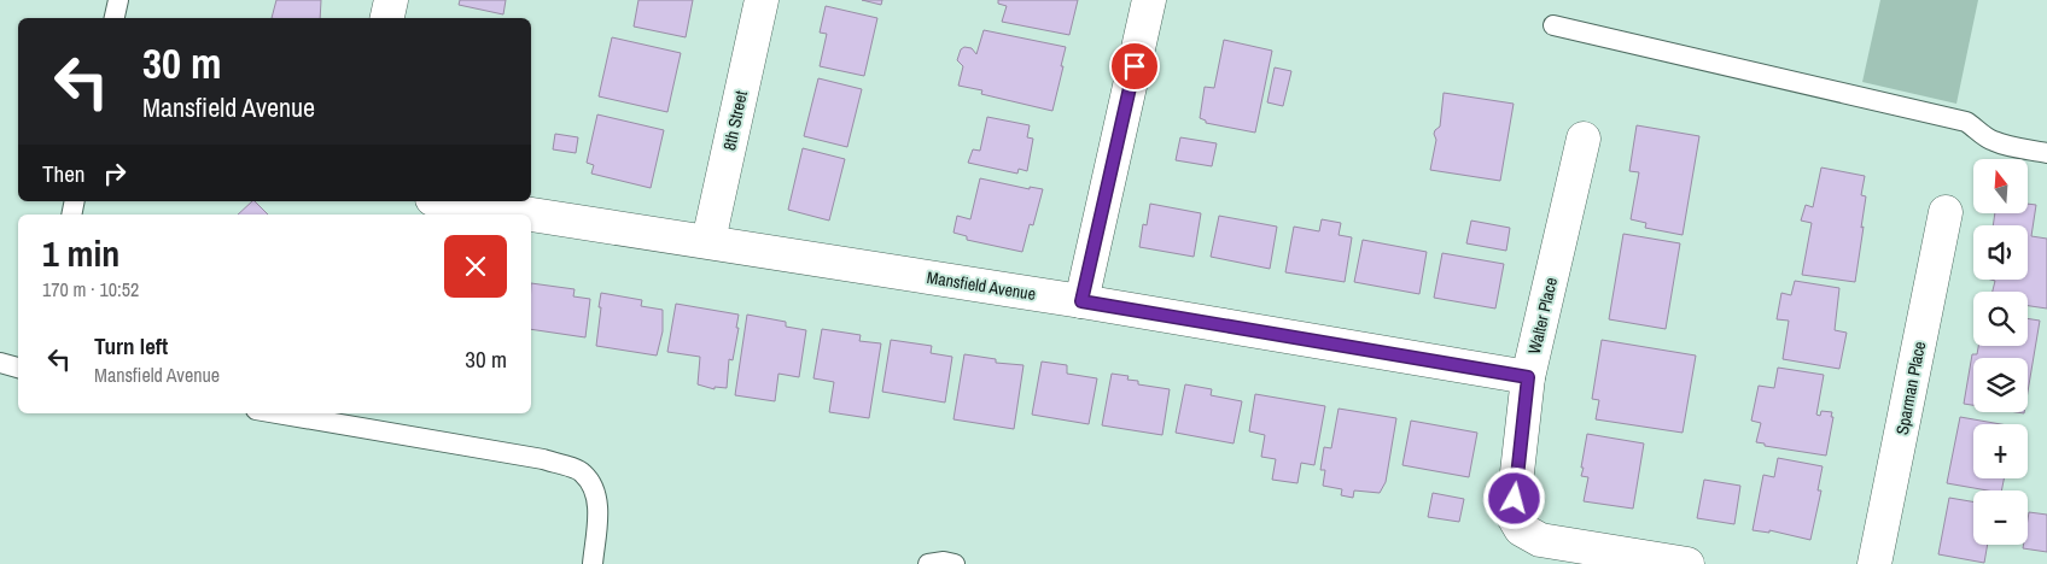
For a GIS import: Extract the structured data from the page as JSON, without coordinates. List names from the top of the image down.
{
  "streets": {
    "street": [
      "8th Street",
      "Mansfield Avenue",
      "Walter Place",
      "Sparman Place"
    ]
  },
  "crossings": [
    ["8th Street", "Mansfield Avenue"],
    ["Mansfield Avenue", "Walter Place"]
  ],
  "north": "top",
  "page": {
    "turn": ["30 m", "Mansfield Avenue"],
    "then": "Then",
    "map_buttons": ["+", "−"],
    "heading": ["1 min", "170 m · 10:52"],
    "list": [
      {
        "name": "Turn left",
        "note": "Mansfield Avenue",
        "value": "30 m"
      }
    ]
  }
}
